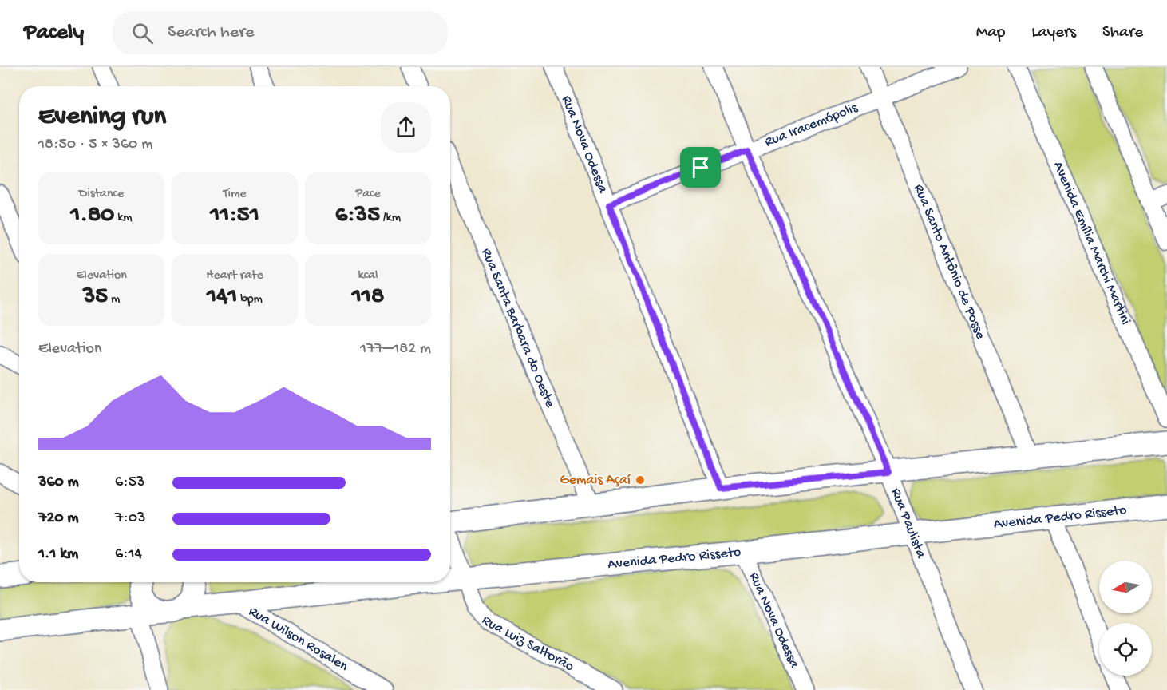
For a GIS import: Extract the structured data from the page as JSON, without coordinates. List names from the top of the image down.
{
  "streets": {
    "main road": ["Avenida Pedro Risseto"],
    "street": [
      "Rua Iracemópolis",
      "Rua Nova Odessa",
      "Avenida Emília Marchi Martini",
      "Rua Santo Antônio de Posse",
      "Rua Santa Barbara do Oeste",
      "Rua Paulista",
      "Rua Wilson Rosalen",
      "Rua Luiz Saltorão"
    ]
  },
  "crossings": [
    ["Rua Iracemópolis", "Rua Nova Odessa"],
    ["Rua Iracemópolis", "Rua Santo Antônio de Posse"],
    ["Rua Iracemópolis", "Rua Paulista"],
    ["Rua Nova Odessa", "Avenida Pedro Risseto"],
    ["Avenida Pedro Risseto", "Rua Paulista"],
    ["Avenida Pedro Risseto", "Rua Wilson Rosalen"],
    ["Avenida Pedro Risseto", "Rua Luiz Saltorão"]
  ],
  "places": ["Gemais Açaí"],
  "north": "left",
  "page": {
    "header": "Pacely",
    "search": "Search here",
    "nav": ["Map", "Layers", "Share"],
    "heading": ["Evening run", "18:50 · 5 × 360 m"],
    "stats": [
      ["Distance", "1.80 km"],
      ["Time", "11:51"],
      ["Pace", "6:35 /km"],
      ["Elevation", "35 m"],
      ["Heart rate", "141 bpm"],
      ["kcal", "118"]
    ],
    "chart": ["Elevation", "177–182 m"],
    "list": [
      {
        "name": "360 m",
        "note": "6:53"
      },
      {
        "name": "720 m",
        "note": "7:03"
      },
      {
        "name": "1.1 km",
        "note": "6:14"
      }
    ]
  }
}
